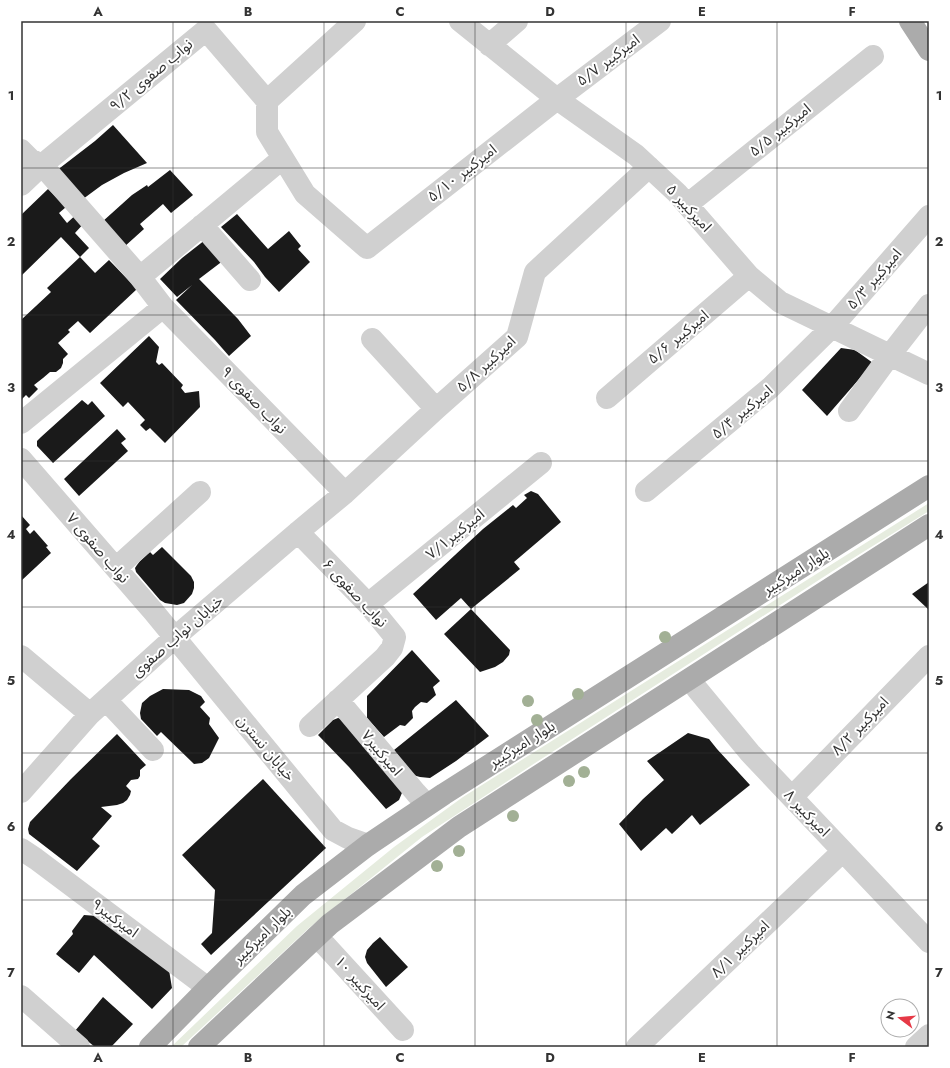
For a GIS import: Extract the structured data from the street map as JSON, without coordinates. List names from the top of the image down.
{
  "streets": {
    "main road": ["بلوار امیرکبیر"],
    "street": [
      "امیرکبیر ۵/۷",
      "نواب صفوی ۹/۲",
      "امیرکبیر ۵/۵",
      "امیرکبیر ۵/۱۰",
      "امیرکبیر ۵",
      "امیرکبیر ۵/۳",
      "امیرکبیر ۵/۶",
      "امیرکبیر ۵/۸",
      "نواب صفوی ۹",
      "امیرکبیر ۵/۴",
      "امیرکبیر۷/۱",
      "نواب صفوی ۷",
      "نواب صفوی ۶",
      "خیابان نواب صفوی",
      "امیرکبیر ۸/۲",
      "خیابان نسترن",
      "امیرکبیر۷",
      "امیرکبیر ۸",
      "امیرکبیر۹",
      "امیرکبیر ۸/۱",
      "امیرکبیر ۱۰"
    ]
  },
  "crossings": [
    ["امیرکبیر ۵/۷", "امیرکبیر ۵/۱۰"],
    ["امیرکبیر ۵/۷", "امیرکبیر ۵"],
    ["نواب صفوی ۹/۲", "نواب صفوی ۹"],
    ["امیرکبیر ۵/۵", "امیرکبیر ۵"],
    ["امیرکبیر ۵/۱۰", "امیرکبیر ۵"],
    ["امیرکبیر ۵", "امیرکبیر ۵/۳"],
    ["امیرکبیر ۵", "امیرکبیر ۵/۶"],
    ["امیرکبیر ۵", "امیرکبیر ۵/۸"],
    ["امیرکبیر ۵", "امیرکبیر ۵/۴"],
    ["امیرکبیر ۵/۳", "امیرکبیر ۵/۴"],
    ["امیرکبیر ۵/۸", "نواب صفوی ۹"],
    ["امیرکبیر ۵/۸", "خیابان نواب صفوی"],
    ["نواب صفوی ۹", "خیابان نواب صفوی"],
    ["امیرکبیر۷/۱", "نواب صفوی ۶"],
    ["نواب صفوی ۷", "خیابان نواب صفوی"],
    ["نواب صفوی ۷", "خیابان نسترن"],
    ["بلوار امیرکبیر", "خیابان نسترن"],
    ["بلوار امیرکبیر", "امیرکبیر۷"],
    ["بلوار امیرکبیر", "امیرکبیر۹"],
    ["نواب صفوی ۶", "خیابان نواب صفوی"],
    ["نواب صفوی ۶", "امیرکبیر۷"],
    ["خیابان نواب صفوی", "خیابان نسترن"],
    ["امیرکبیر ۸/۲", "امیرکبیر ۸"],
    ["امیرکبیر ۸", "امیرکبیر ۸/۱"]
  ],
  "north": "left",
  "grid": {
    "columns": [
      "A",
      "B",
      "C",
      "D",
      "E",
      "F"
    ],
    "rows": [
      "1",
      "2",
      "3",
      "4",
      "5",
      "6",
      "7"
    ]
  }
}
